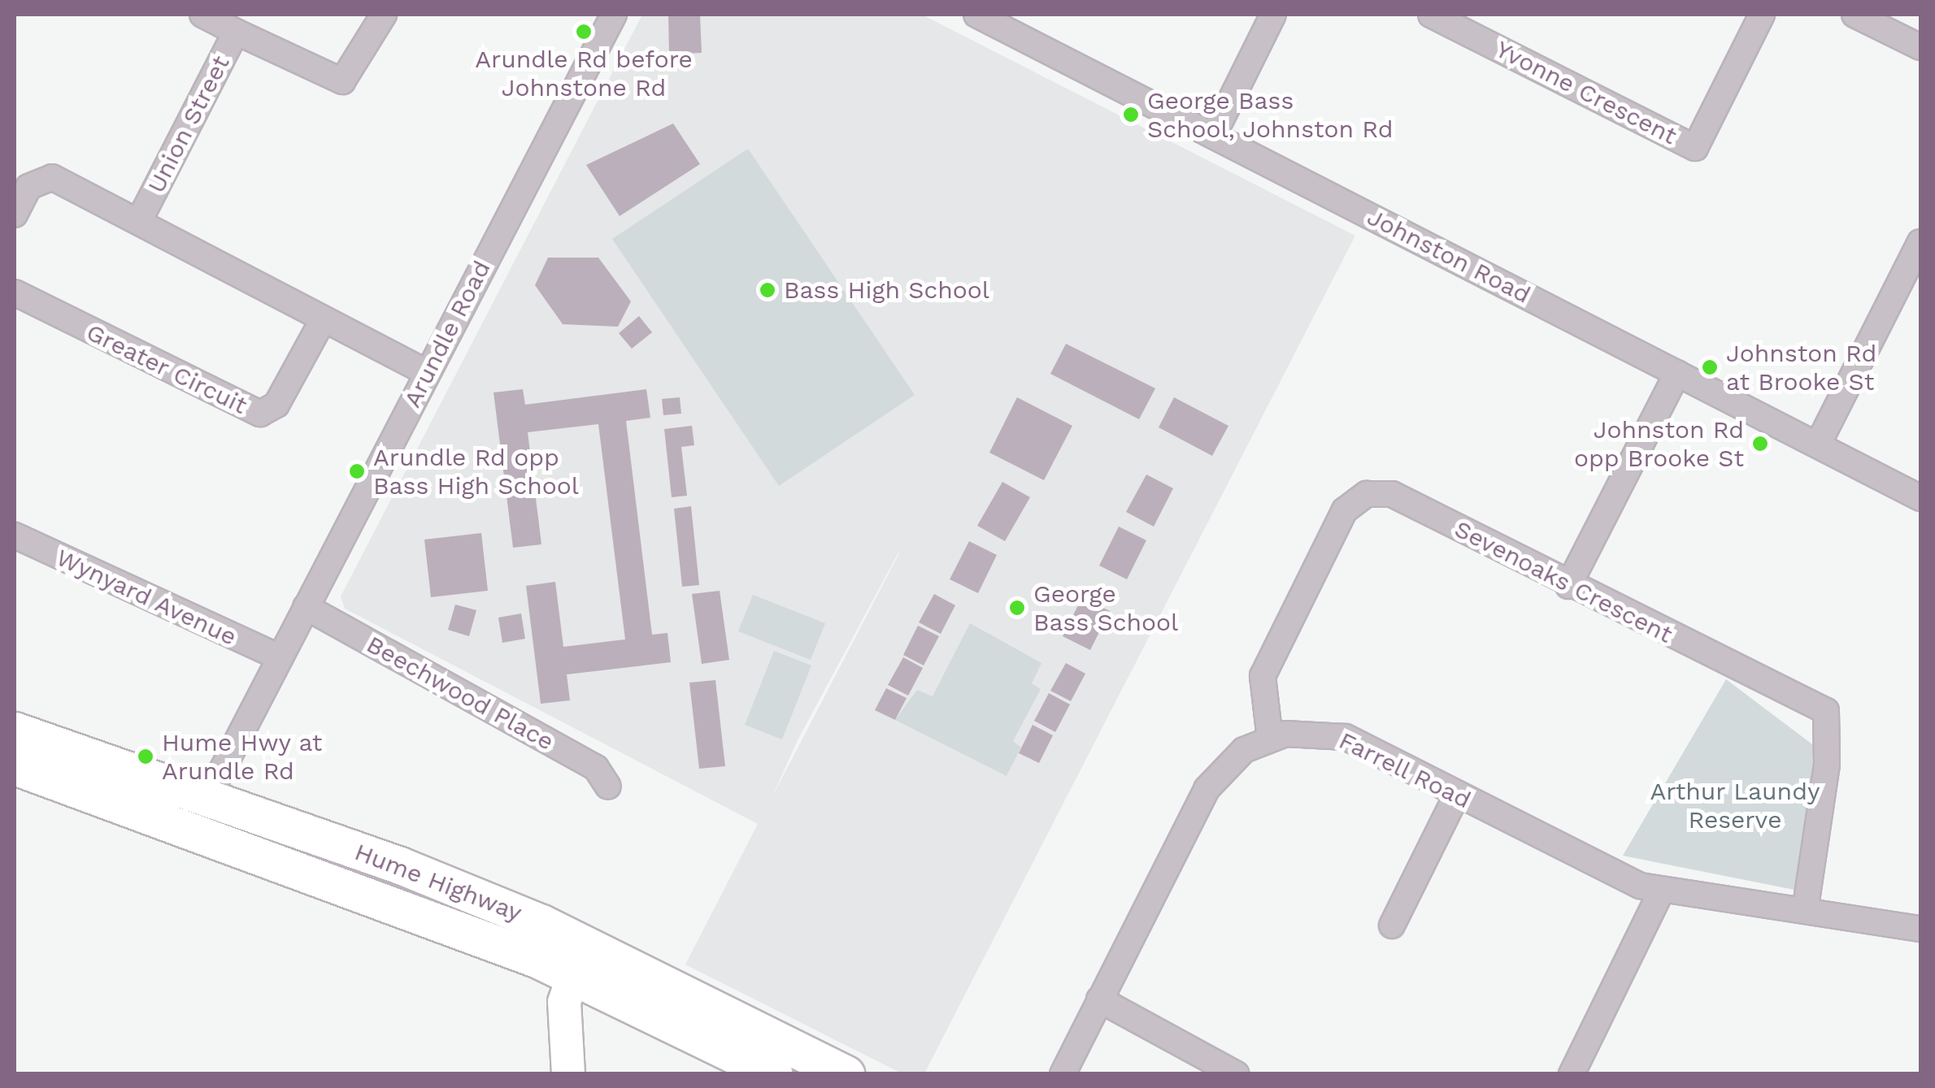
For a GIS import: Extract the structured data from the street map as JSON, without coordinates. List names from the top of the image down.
{
  "streets": {
    "highway": ["Hume Highway"],
    "street": [
      "Yvonne Crescent",
      "Union Street",
      "Johnston Road",
      "Arundle Road",
      "Greater Circuit",
      "Sevenoaks Crescent",
      "Wynyard Avenue",
      "Beechwood Place",
      "Farrell Road"
    ]
  },
  "crossings": [
    ["Arundle Road", "Wynyard Avenue"],
    ["Arundle Road", "Beechwood Place"],
    ["Arundle Road", "Hume Highway"],
    ["Sevenoaks Crescent", "Farrell Road"]
  ],
  "parks": ["Arthur Laundy Reserve"],
  "places": [
    "Arundle Rd before Johnstone Rd",
    "George Bass School, Johnston Rd",
    "Bass High School",
    "Johnston Rd at Brooke St",
    "Johnston Rd opp Brooke St",
    "Arundle Rd opp Bass High School",
    "George Bass School",
    "Hume Hwy at Arundle Rd"
  ]
}
